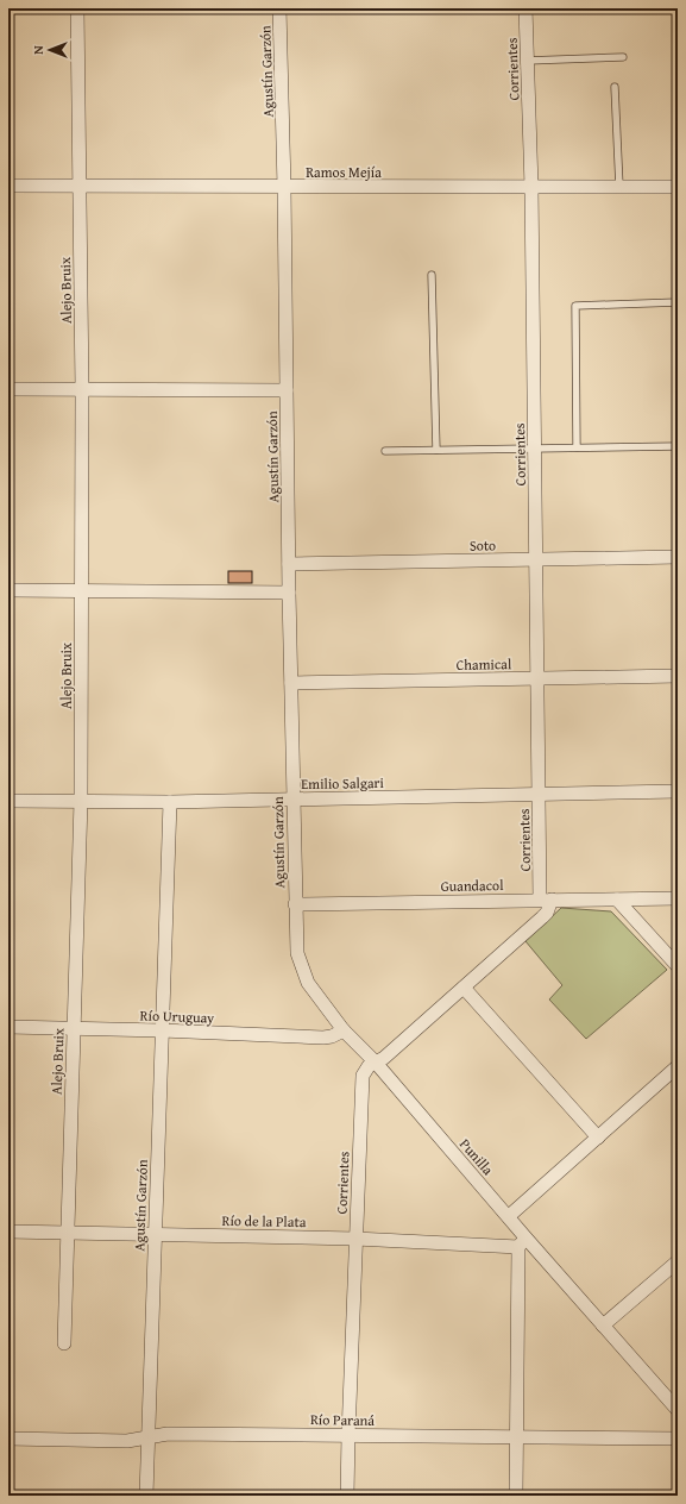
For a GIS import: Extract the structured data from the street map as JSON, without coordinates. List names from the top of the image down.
{
  "streets": {
    "street": [
      "Corrientes",
      "Agustín Garzón",
      "Ramos Mejía",
      "Alejo Bruix",
      "Soto",
      "Chamical",
      "Emilio Salgari",
      "Guandacol",
      "Río Uruguay",
      "Punilla",
      "Río de la Plata",
      "Río Paraná"
    ]
  },
  "crossings": [
    ["Corrientes", "Ramos Mejía"],
    ["Corrientes", "Soto"],
    ["Corrientes", "Chamical"],
    ["Corrientes", "Emilio Salgari"],
    ["Corrientes", "Guandacol"],
    ["Corrientes", "Punilla"],
    ["Corrientes", "Río de la Plata"],
    ["Corrientes", "Río Paraná"],
    ["Agustín Garzón", "Ramos Mejía"],
    ["Agustín Garzón", "Soto"],
    ["Agustín Garzón", "Chamical"],
    ["Agustín Garzón", "Emilio Salgari"],
    ["Agustín Garzón", "Guandacol"],
    ["Agustín Garzón", "Río Uruguay"],
    ["Agustín Garzón", "Punilla"],
    ["Agustín Garzón", "Río de la Plata"],
    ["Agustín Garzón", "Río Paraná"],
    ["Ramos Mejía", "Alejo Bruix"],
    ["Alejo Bruix", "Emilio Salgari"],
    ["Alejo Bruix", "Río Uruguay"],
    ["Alejo Bruix", "Río de la Plata"],
    ["Guandacol", "Punilla"],
    ["Río Uruguay", "Punilla"],
    ["Punilla", "Río de la Plata"]
  ],
  "north": "left"
}
